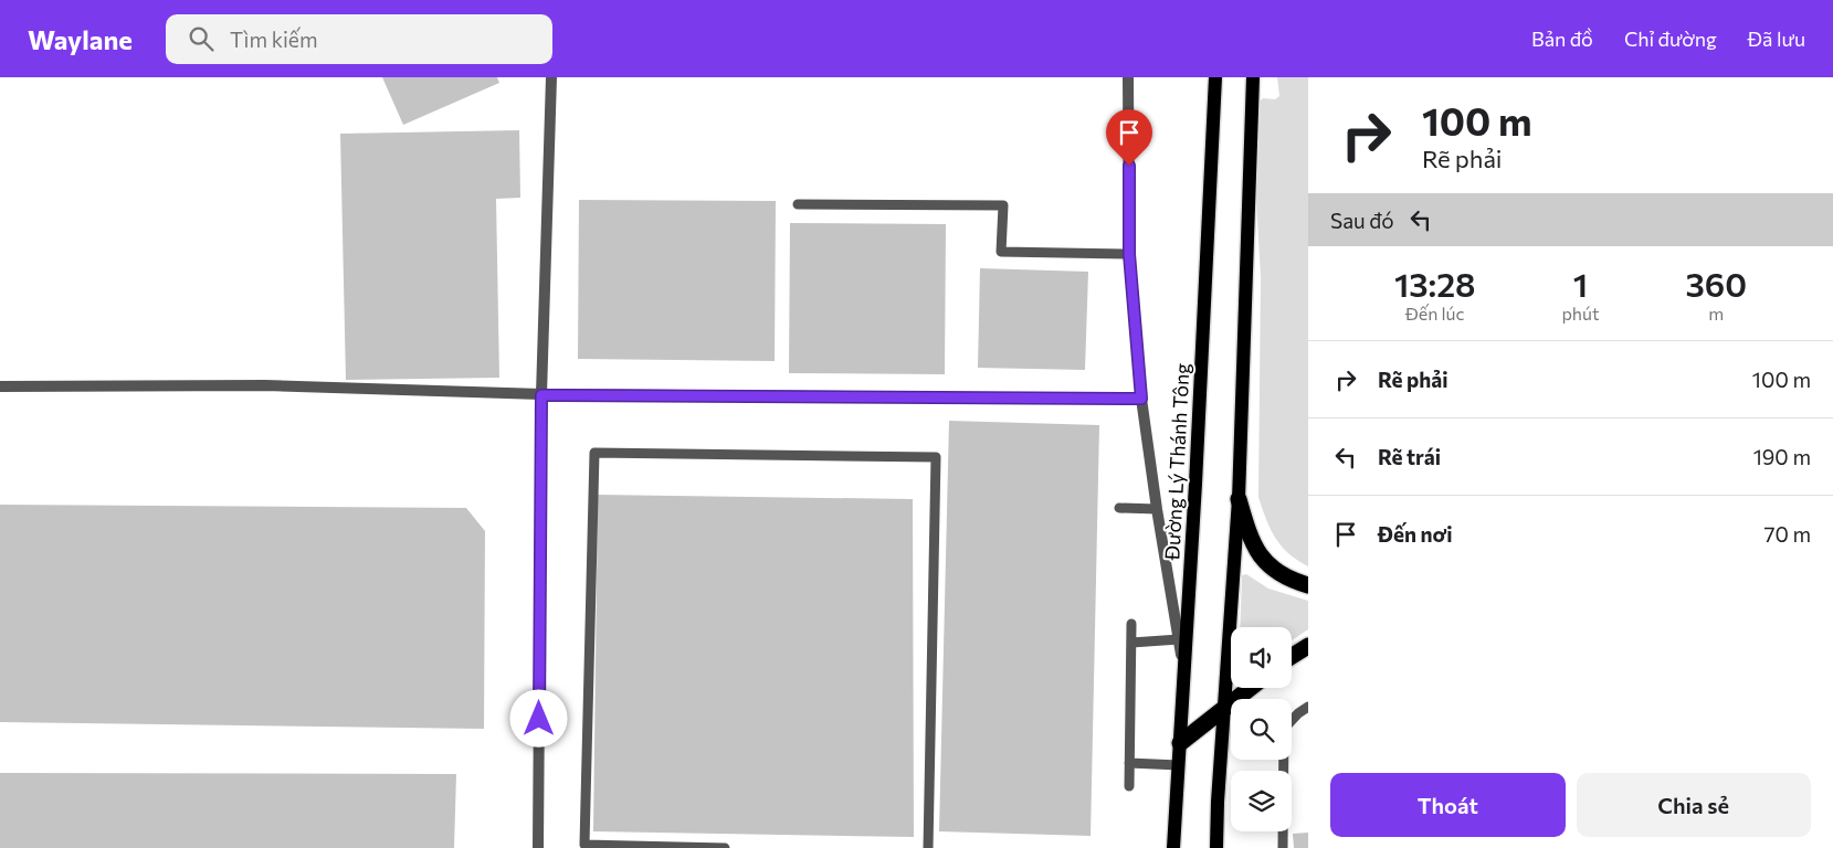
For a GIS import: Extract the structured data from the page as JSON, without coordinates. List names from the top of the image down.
{
  "streets": {
    "main road": ["Đường Lý Thánh Tông"]
  },
  "page": {
    "header": "Waylane",
    "search": "Tìm kiếm",
    "nav": ["Bản đồ", "Chỉ đường", "Đã lưu"],
    "turn": ["100 m", "Rẽ phải"],
    "then": "Sau đó",
    "eta": [
      "13:28",
      "Đến lúc",
      "1",
      "phút",
      "360",
      "m"
    ],
    "list": [
      {
        "name": "Rẽ phải",
        "value": "100 m"
      },
      {
        "name": "Rẽ trái",
        "value": "190 m"
      },
      {
        "name": "Đến nơi",
        "value": "70 m"
      }
    ],
    "buttons": ["Thoát", "Chia sẻ"]
  }
}
